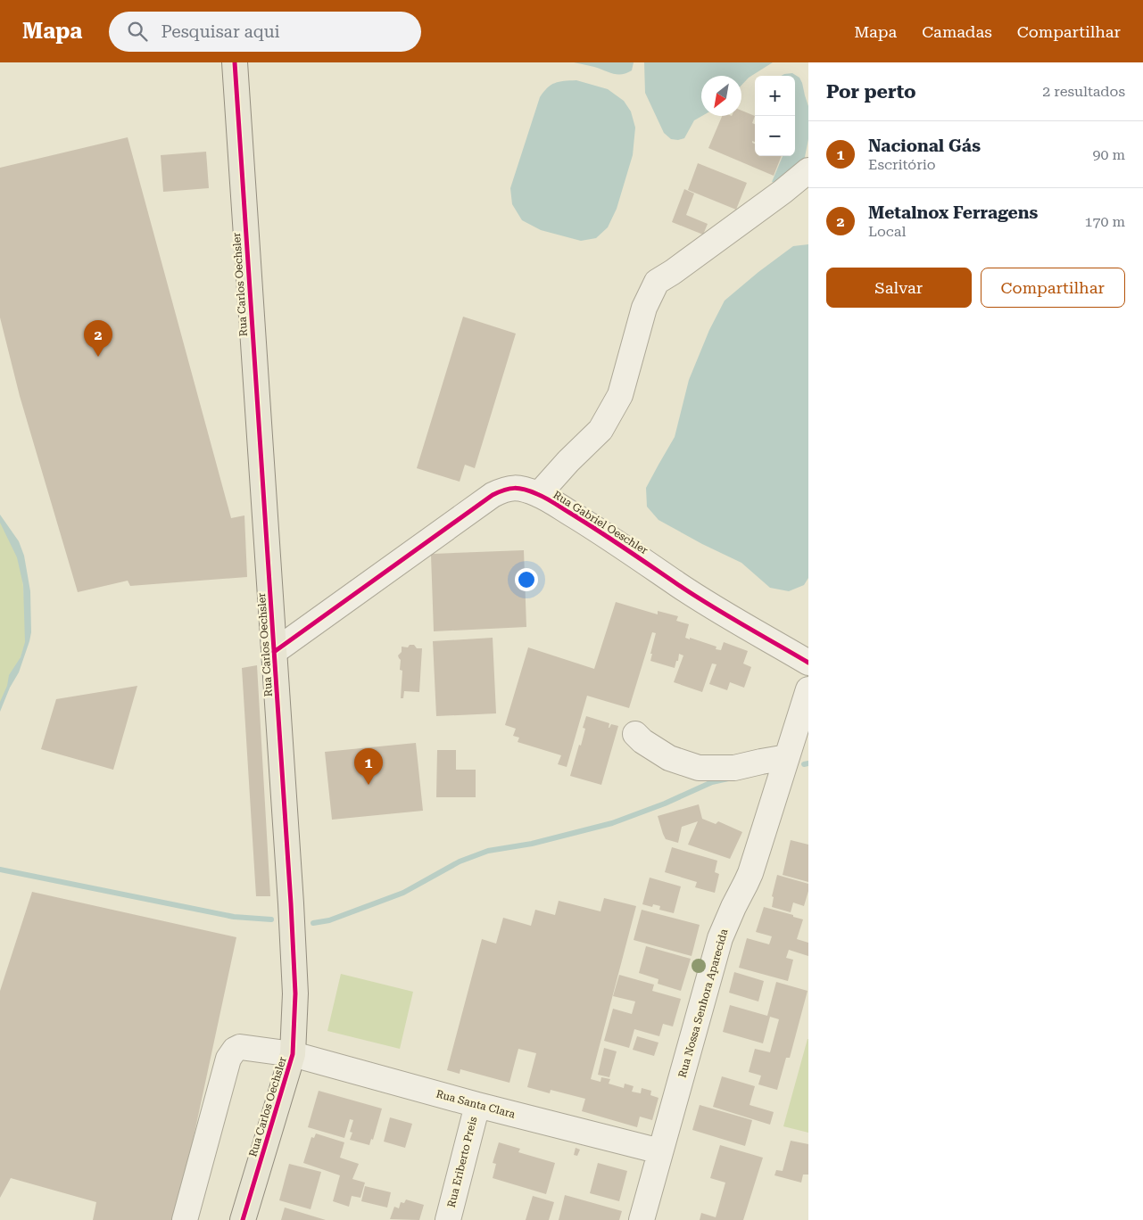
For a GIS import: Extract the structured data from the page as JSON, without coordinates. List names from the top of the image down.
{
  "streets": {
    "main road": ["Rua Carlos Oechsler"],
    "street": [
      "Rua Gabriel Oeschler",
      "Rua Nossa Senhora Aparecida",
      "Rua Santa Clara",
      "Rua Eriberto Preis"
    ]
  },
  "crossings": [
    ["Rua Carlos Oechsler", "Rua Gabriel Oeschler"],
    ["Rua Carlos Oechsler", "Rua Santa Clara"],
    ["Rua Nossa Senhora Aparecida", "Rua Santa Clara"],
    ["Rua Santa Clara", "Rua Eriberto Preis"]
  ],
  "north": "bottom left",
  "page": {
    "header": "Mapa",
    "search": "Pesquisar aqui",
    "nav": ["Mapa", "Camadas", "Compartilhar"],
    "heading": ["Por perto", "2 resultados"],
    "map_buttons": ["+", "−"],
    "list": [
      {
        "mark": "1",
        "name": "Nacional Gás",
        "note": "Escritório",
        "value": "90 m"
      },
      {
        "mark": "2",
        "name": "Metalnox Ferragens",
        "note": "Local",
        "value": "170 m"
      }
    ],
    "buttons": ["Salvar", "Compartilhar"],
    "pins": ["2", "1"]
  }
}
